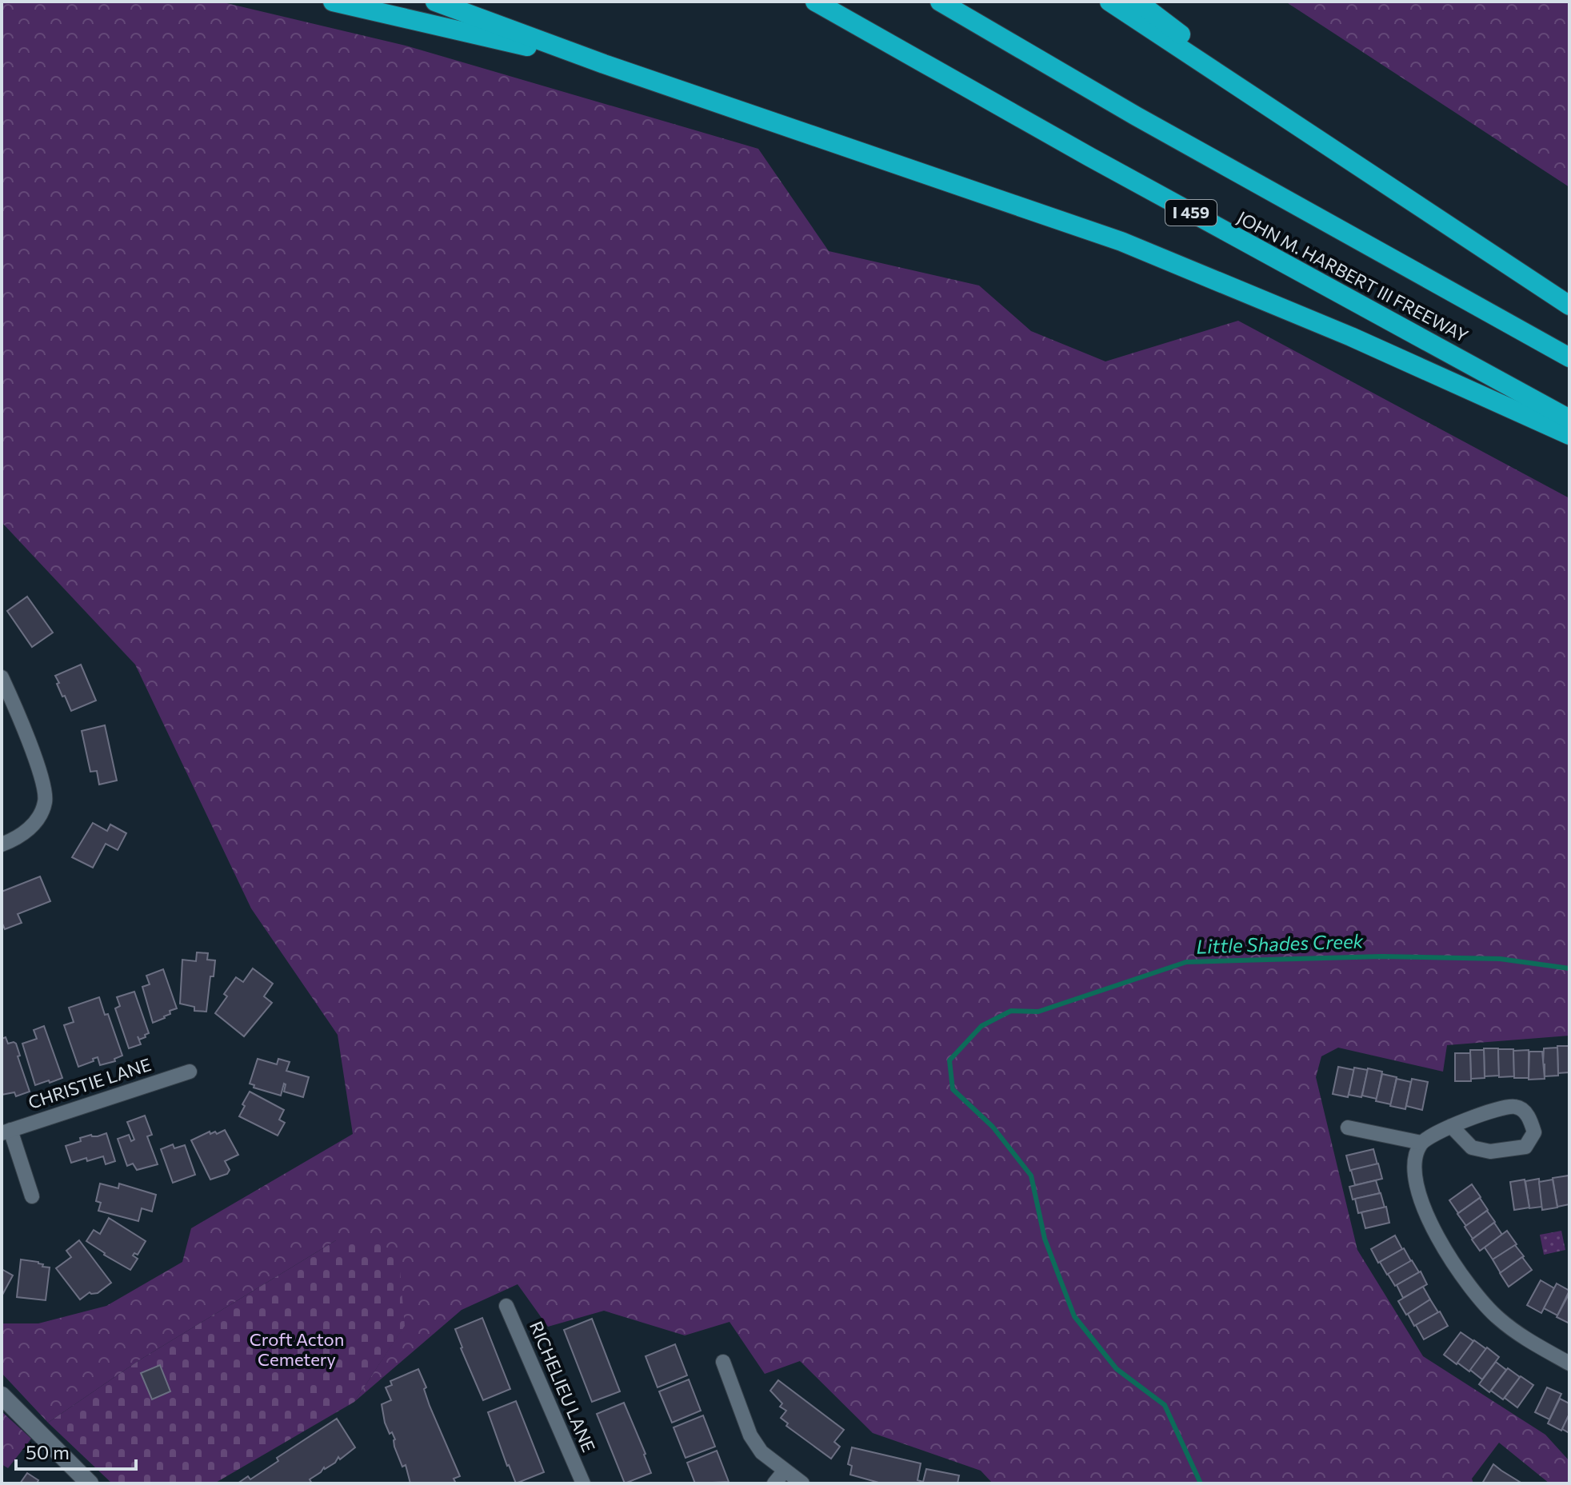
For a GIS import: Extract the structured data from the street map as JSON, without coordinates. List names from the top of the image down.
{
  "streets": {
    "highway": ["I 459", "JOHN M. HARBERT III FREEWAY"],
    "street": ["CHRISTIE LANE", "RICHELIEU LANE"]
  },
  "water": ["Little Shades Creek"],
  "parks": ["Croft Acton Cemetery"],
  "scale_bar": "50 m"
}
